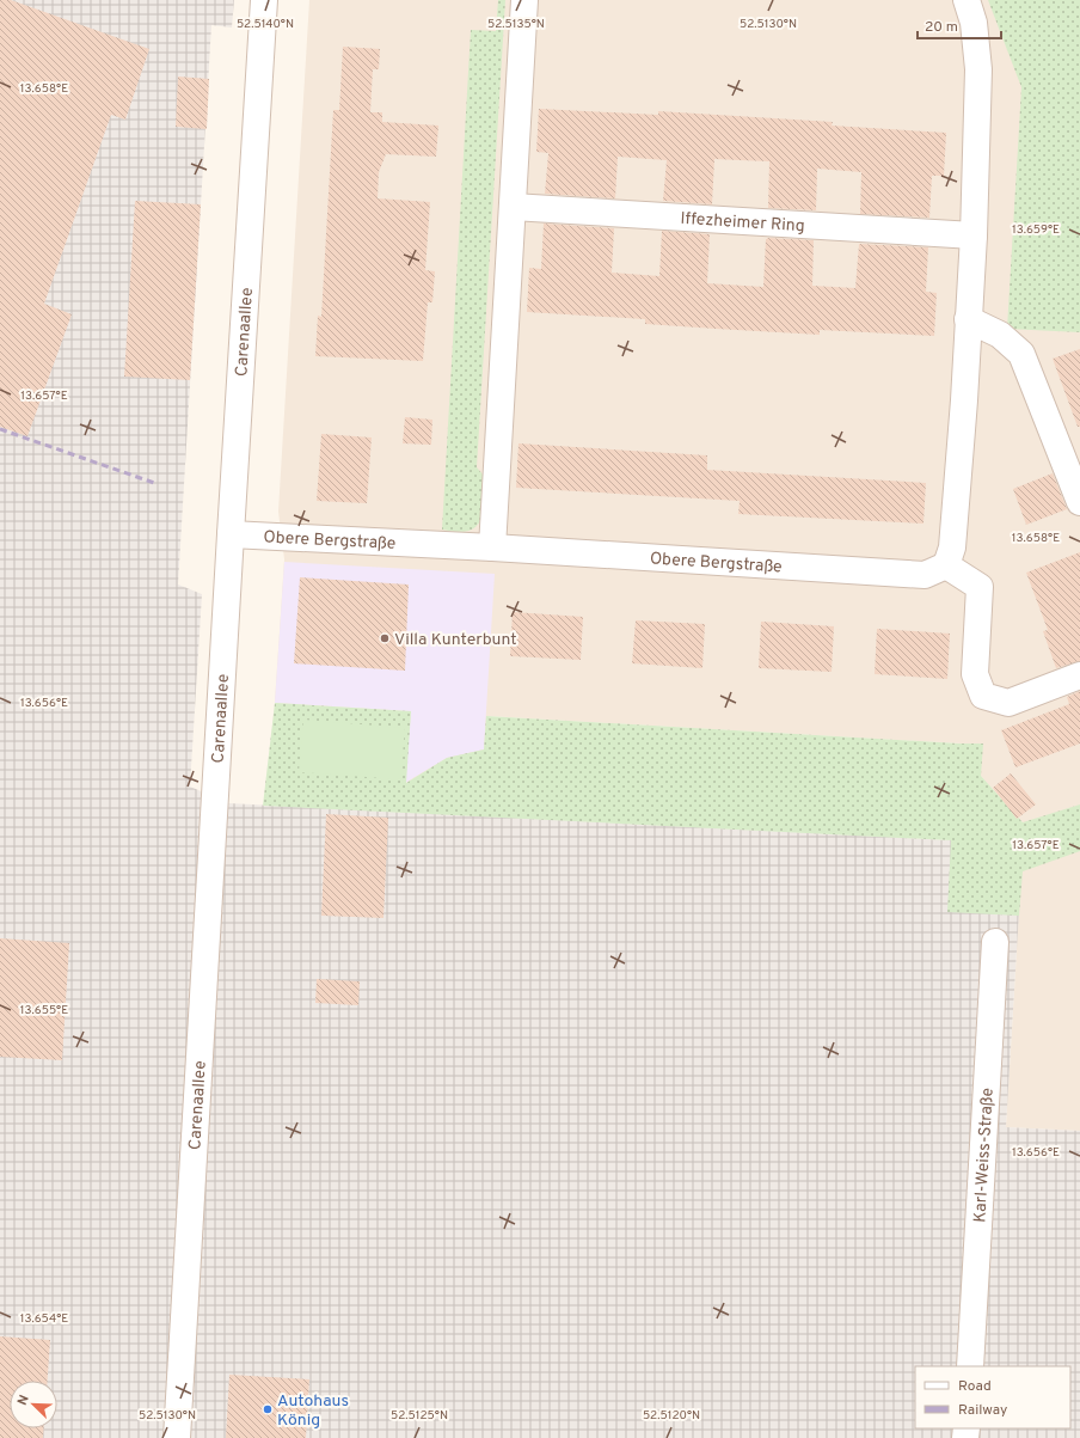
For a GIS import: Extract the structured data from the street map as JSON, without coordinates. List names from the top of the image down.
{
  "streets": {
    "street": [
      "Iffezheimer Ring",
      "Carenaallee",
      "Obere Bergstraße",
      "Karl-Weiss-Straße"
    ]
  },
  "crossings": [
    ["Carenaallee", "Obere Bergstraße"]
  ],
  "places": ["Villa Kunterbunt", "Autohaus König"],
  "legend": ["Road", "Railway"],
  "scale_bar": "20 m",
  "north": "top left",
  "coordinates": [
    "52.5140°N",
    "52.5130°N",
    "52.5135°N",
    "13.658°E",
    "13.659°E",
    "13.657°E",
    "13.656°E",
    "13.655°E",
    "13.654°E",
    "52.5125°N",
    "52.5120°N"
  ]
}
